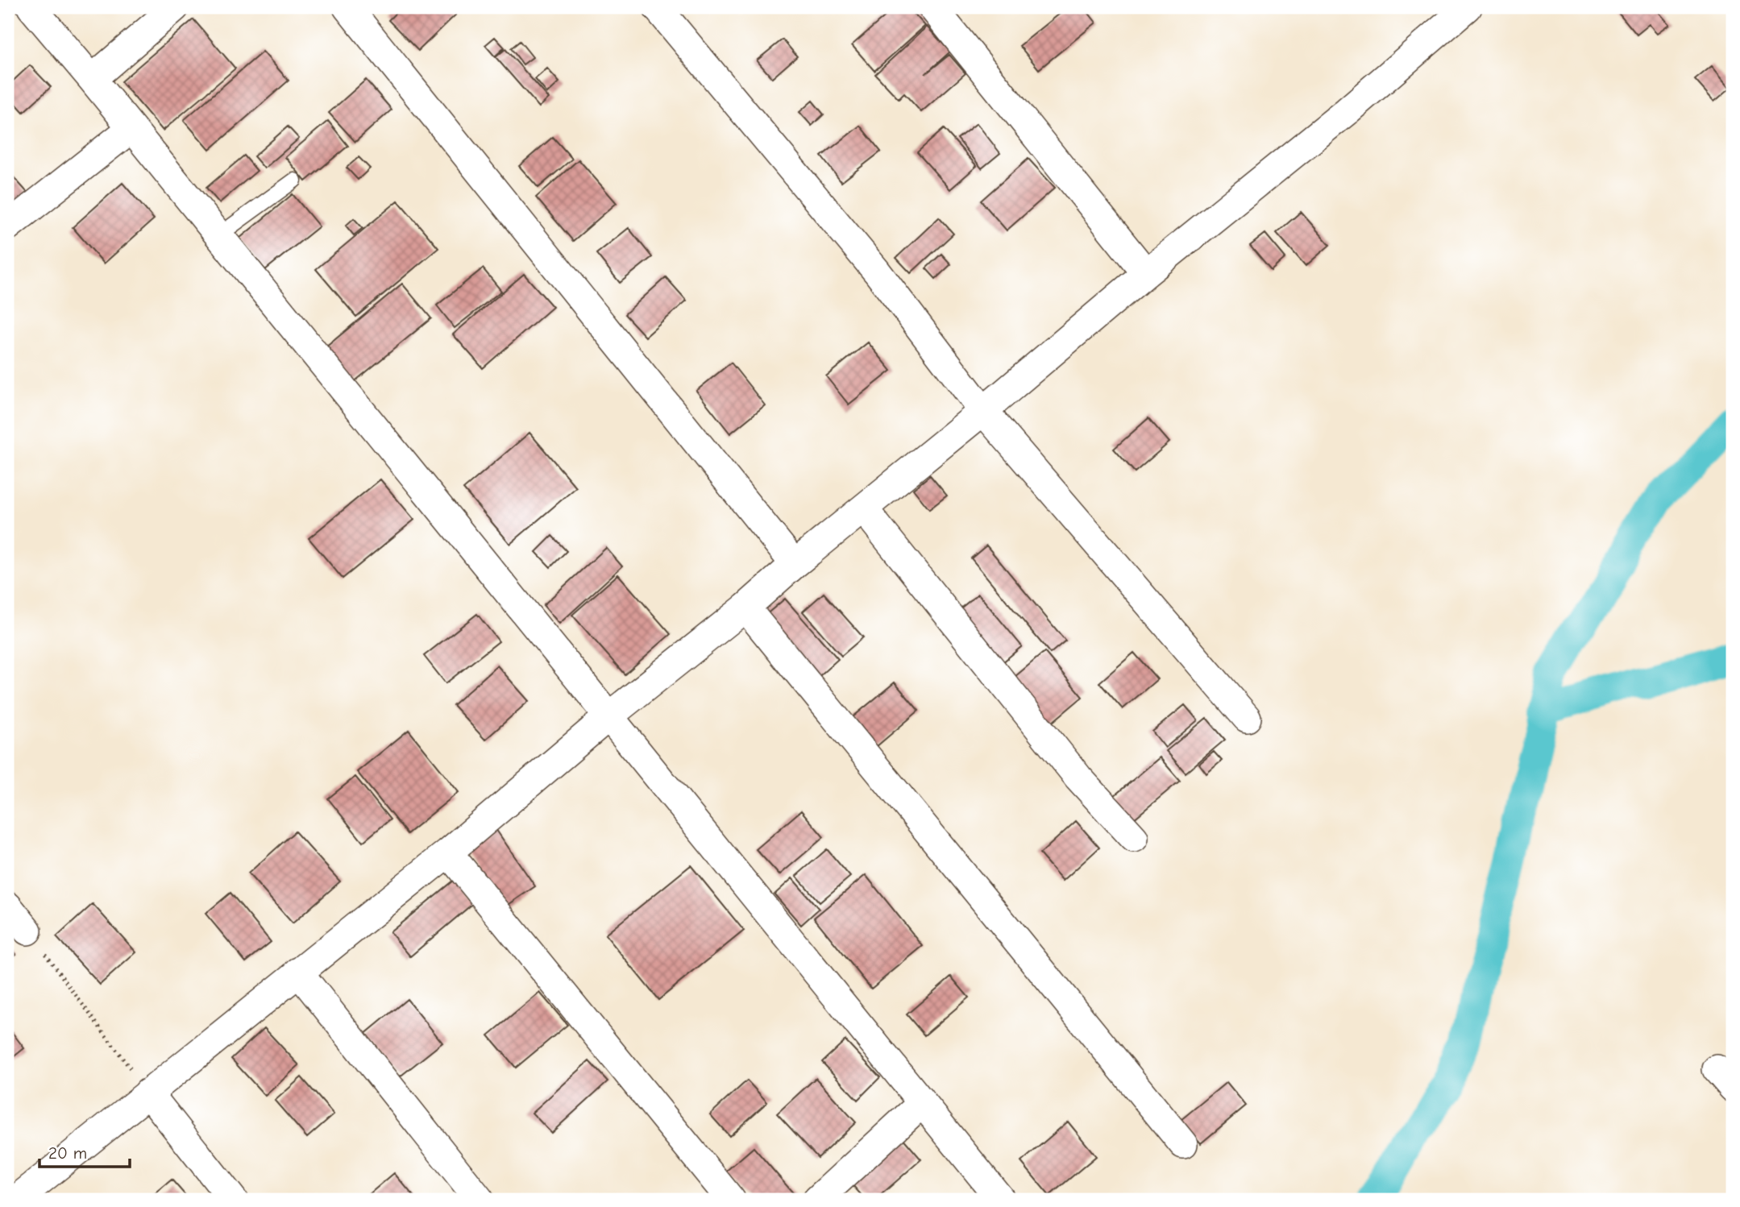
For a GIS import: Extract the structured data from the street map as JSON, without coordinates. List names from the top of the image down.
{
  "scale_bar": "20 m"
}
